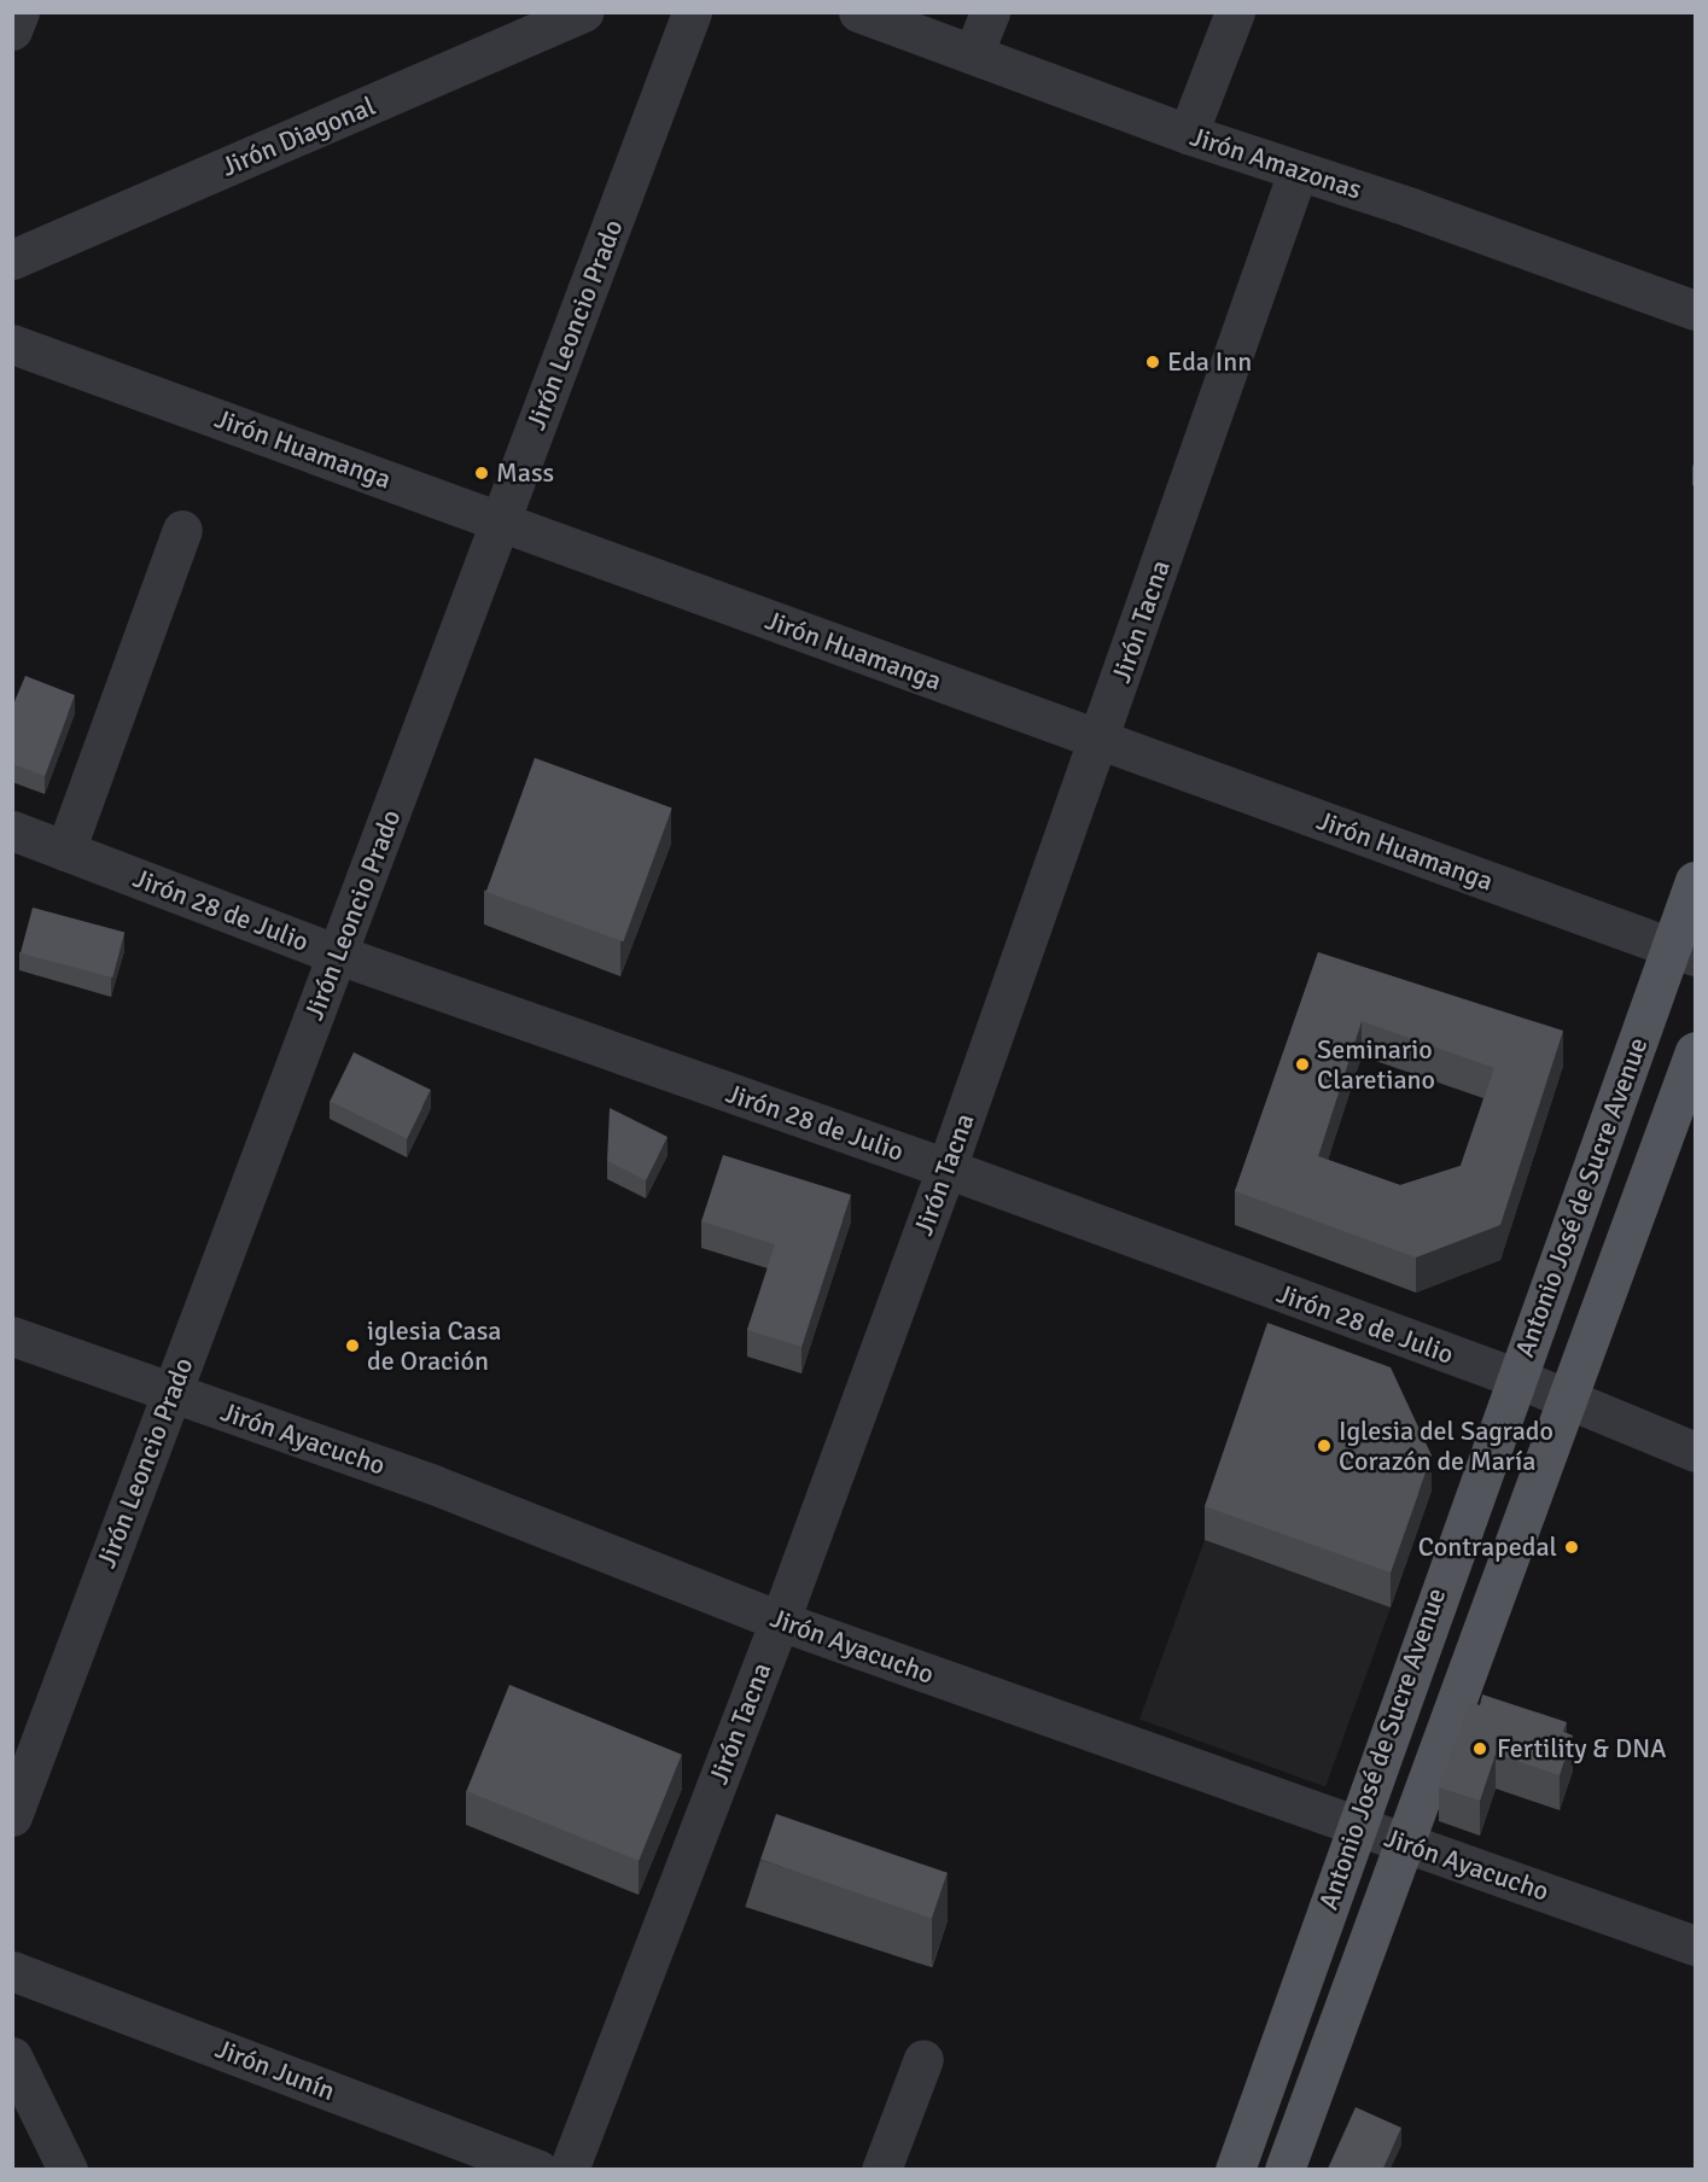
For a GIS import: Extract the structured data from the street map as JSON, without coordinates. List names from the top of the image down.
{
  "streets": {
    "main road": ["Antonio José de Sucre Avenue"],
    "street": [
      "Jirón Diagonal",
      "Jirón Amazonas",
      "Jirón Leoncio Prado",
      "Jirón Huamanga",
      "Jirón Tacna",
      "Jirón 28 de Julio",
      "Jirón Ayacucho",
      "Jirón Junín"
    ]
  },
  "crossings": [
    ["Jirón Amazonas", "Jirón Tacna"],
    ["Jirón Leoncio Prado", "Jirón Huamanga"],
    ["Jirón Leoncio Prado", "Jirón 28 de Julio"],
    ["Jirón Leoncio Prado", "Jirón Ayacucho"],
    ["Jirón Huamanga", "Jirón Tacna"],
    ["Jirón Huamanga", "Antonio José de Sucre Avenue"],
    ["Jirón Tacna", "Jirón 28 de Julio"],
    ["Jirón Tacna", "Jirón Ayacucho"],
    ["Jirón 28 de Julio", "Antonio José de Sucre Avenue"],
    ["Antonio José de Sucre Avenue", "Jirón Ayacucho"]
  ],
  "places": [
    "Eda Inn",
    "Mass",
    "Seminario Claretiano",
    "iglesia Casa de Oración",
    "Iglesia del Sagrado Corazón de María",
    "Contrapedal",
    "Fertility & DNA"
  ]
}
